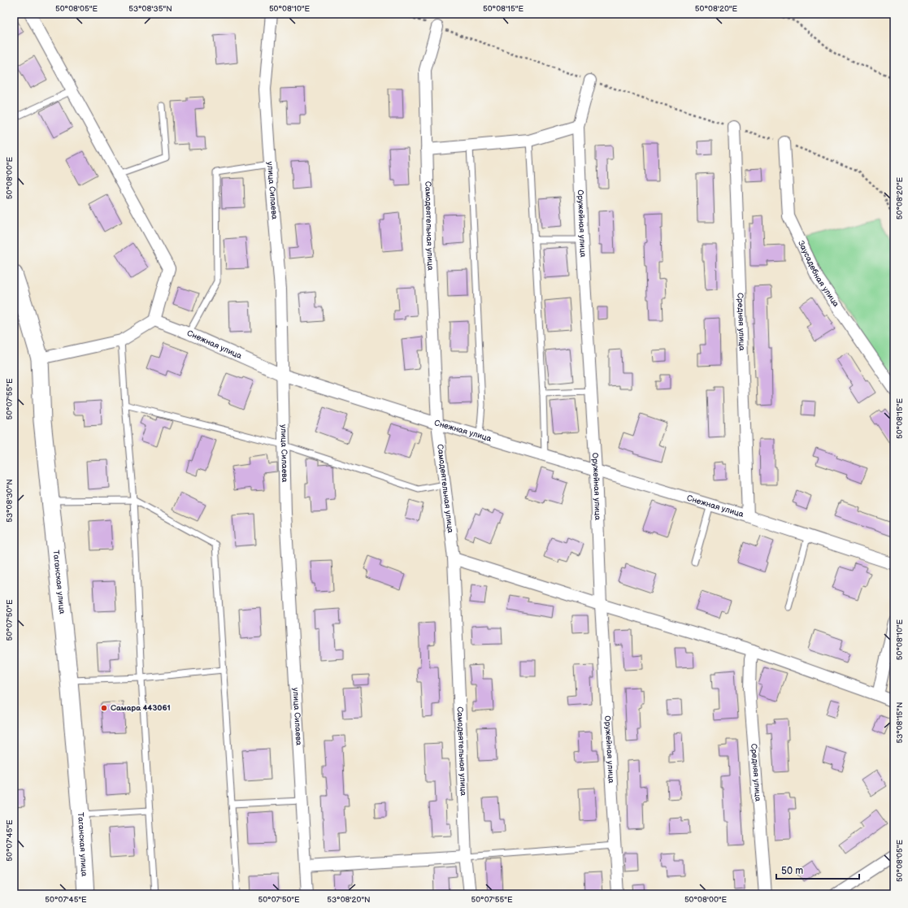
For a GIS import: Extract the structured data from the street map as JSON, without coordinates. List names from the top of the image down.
{
  "streets": {
    "main road": ["Таганская улица"],
    "street": [
      "улица Силаева",
      "Оружейная улица",
      "Самодеятельная улица",
      "Заусадебная улица",
      "Средняя улица",
      "Снежная улица"
    ]
  },
  "crossings": [
    ["улица Силаева", "Снежная улица"],
    ["Оружейная улица", "Снежная улица"],
    ["Самодеятельная улица", "Снежная улица"],
    ["Средняя улица", "Снежная улица"]
  ],
  "places": ["Самара 443061"],
  "scale_bar": "50 m",
  "coordinates": [
    "50°08'05\"E",
    "53°08'35\"N",
    "50°08'10\"E",
    "50°08'15\"E",
    "50°08'20\"E",
    "50°08'00\"E",
    "50°07'55\"E",
    "53°08'30\"N",
    "50°07'50\"E",
    "53°08'15\"N",
    "50°07'45\"E",
    "53°08'20\"N"
  ]
}
